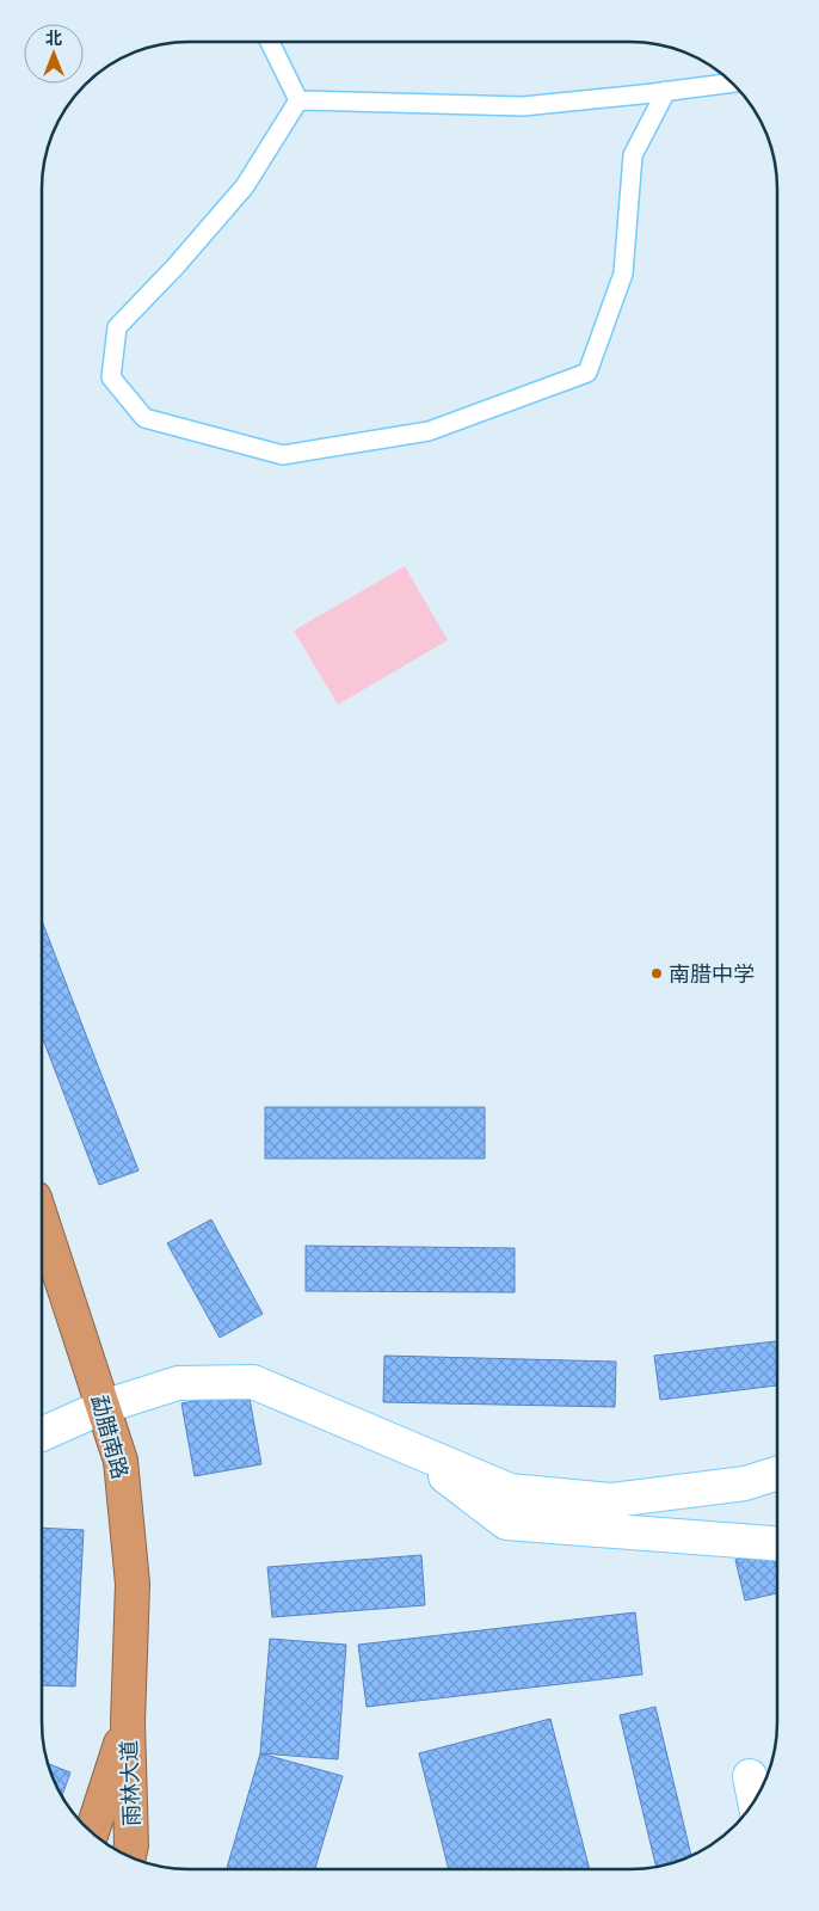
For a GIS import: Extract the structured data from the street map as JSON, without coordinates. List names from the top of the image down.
{
  "streets": {
    "highway": ["勐腊南路", "雨林大道"]
  },
  "crossings": [
    ["勐腊南路", "雨林大道"]
  ],
  "places": ["南腊中学"],
  "north": "top"
}
